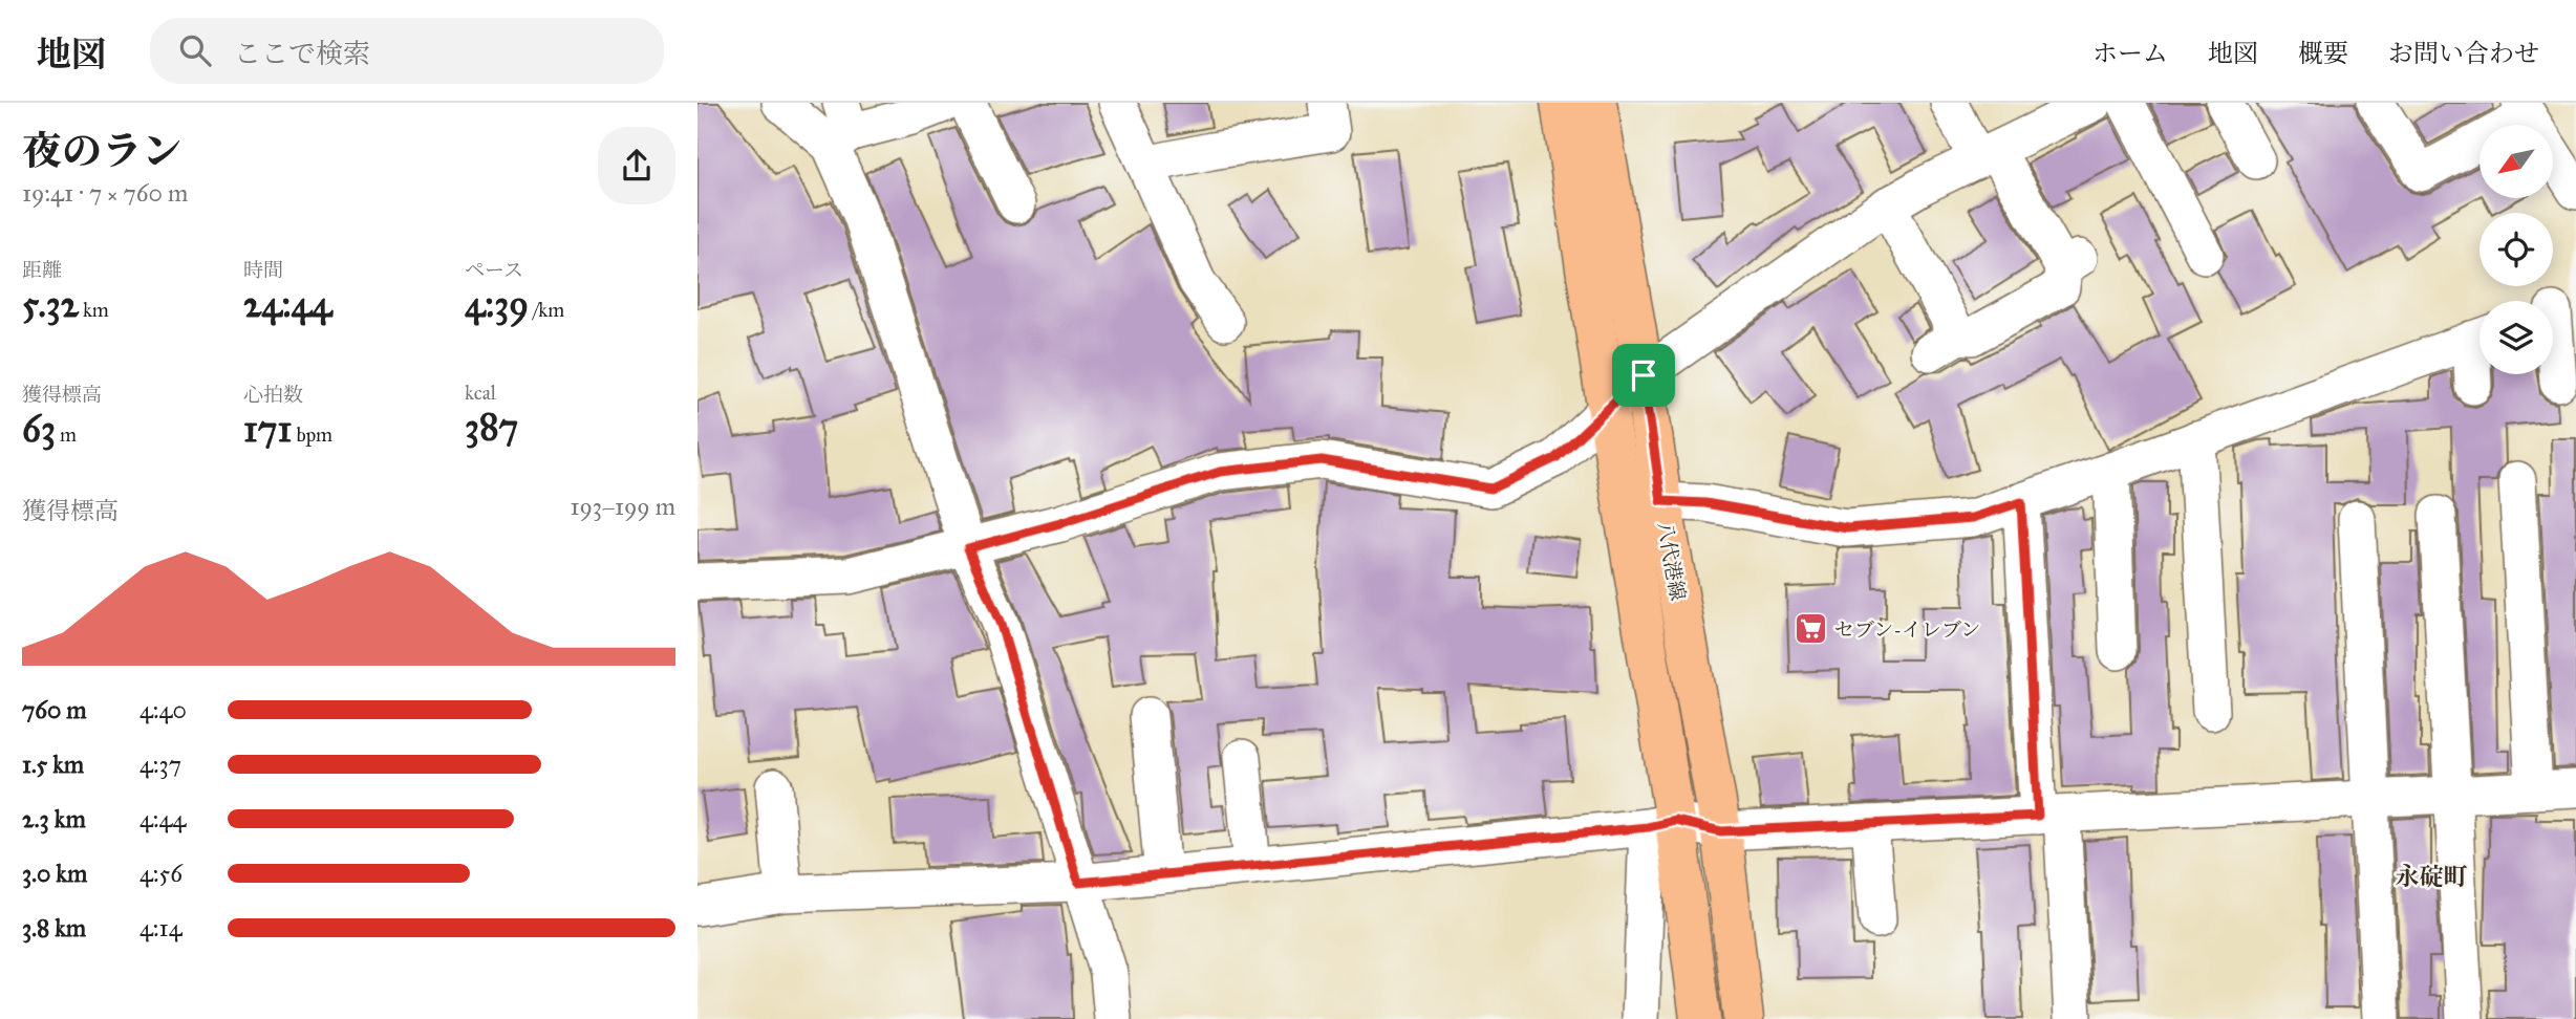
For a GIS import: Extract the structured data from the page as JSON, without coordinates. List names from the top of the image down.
{
  "streets": {
    "main road": ["八代港線"]
  },
  "districts": ["永碇町"],
  "places": {
    "supermarket": ["セブン-イレブン"]
  },
  "north": "bottom left",
  "page": {
    "header": "地図",
    "search": "ここで検索",
    "nav": [
      "ホーム",
      "地図",
      "概要",
      "お問い合わせ"
    ],
    "heading": ["夜のラン", "19:41 · 7 × 760 m"],
    "stats": [
      ["距離", "5.32 km"],
      ["時間", "24:44"],
      ["ペース", "4:39 /km"],
      ["獲得標高", "63 m"],
      ["心拍数", "171 bpm"],
      ["kcal", "387"]
    ],
    "chart": ["獲得標高", "193–199 m"],
    "list": [
      {
        "name": "760 m",
        "note": "4:40"
      },
      {
        "name": "1.5 km",
        "note": "4:37"
      },
      {
        "name": "2.3 km",
        "note": "4:44"
      },
      {
        "name": "3.0 km",
        "note": "4:56"
      },
      {
        "name": "3.8 km",
        "note": "4:14"
      }
    ]
  }
}
